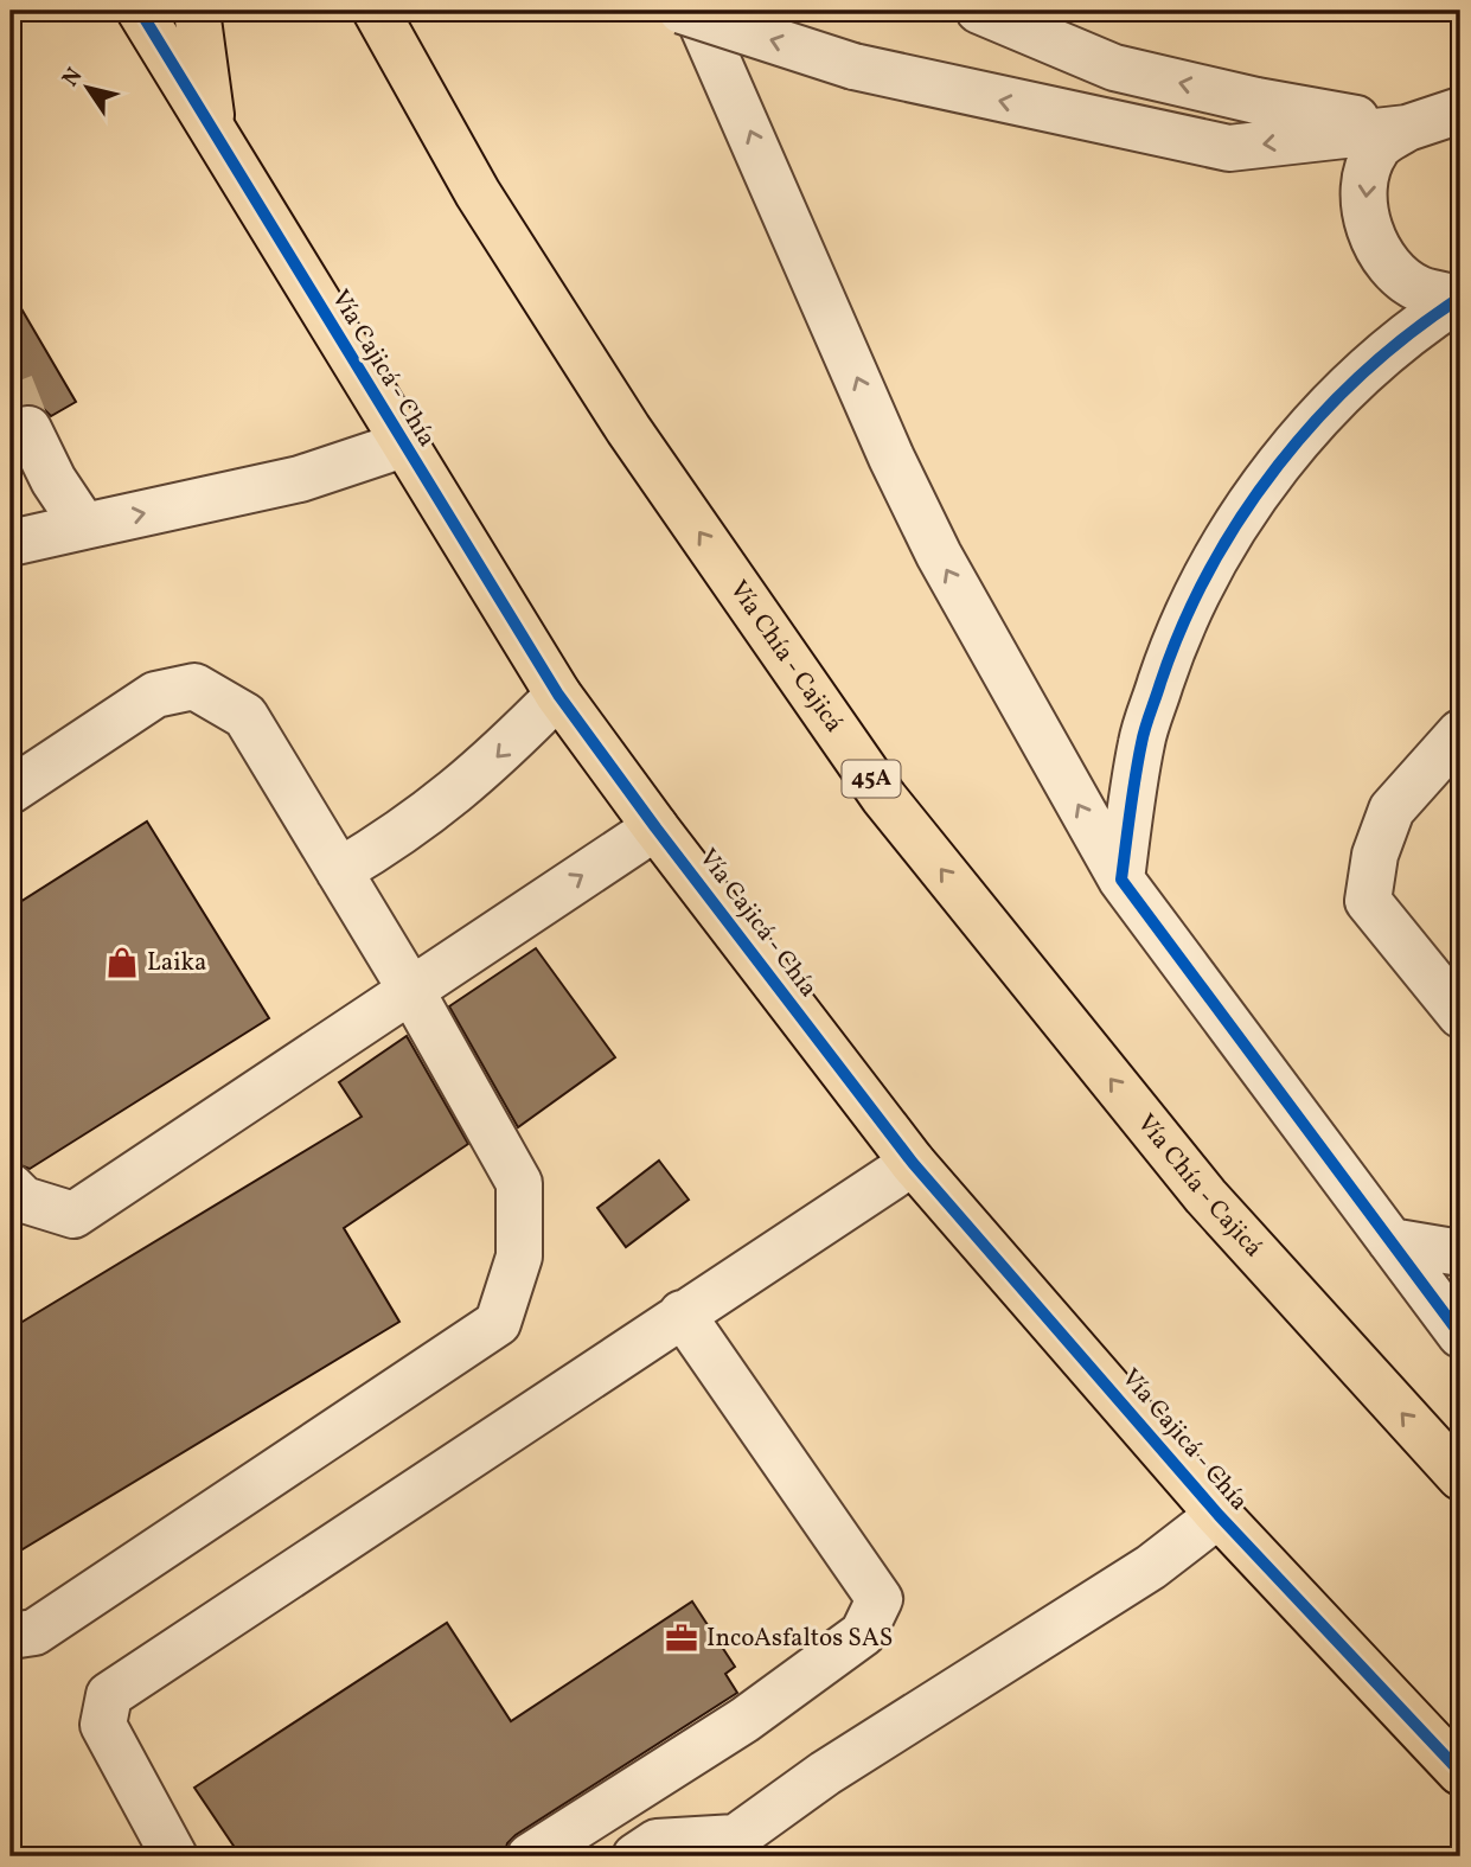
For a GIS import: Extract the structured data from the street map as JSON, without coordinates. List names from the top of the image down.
{
  "streets": {
    "highway": ["Vía Cajicá - Chía", "Vía Chía - Cajicá", "45A"]
  },
  "one_way": ["Vía Chía - Cajicá"],
  "places": {
    "shop": ["Laika"],
    "office": ["IncoAsfaltos SAS"]
  },
  "north": "top left"
}
